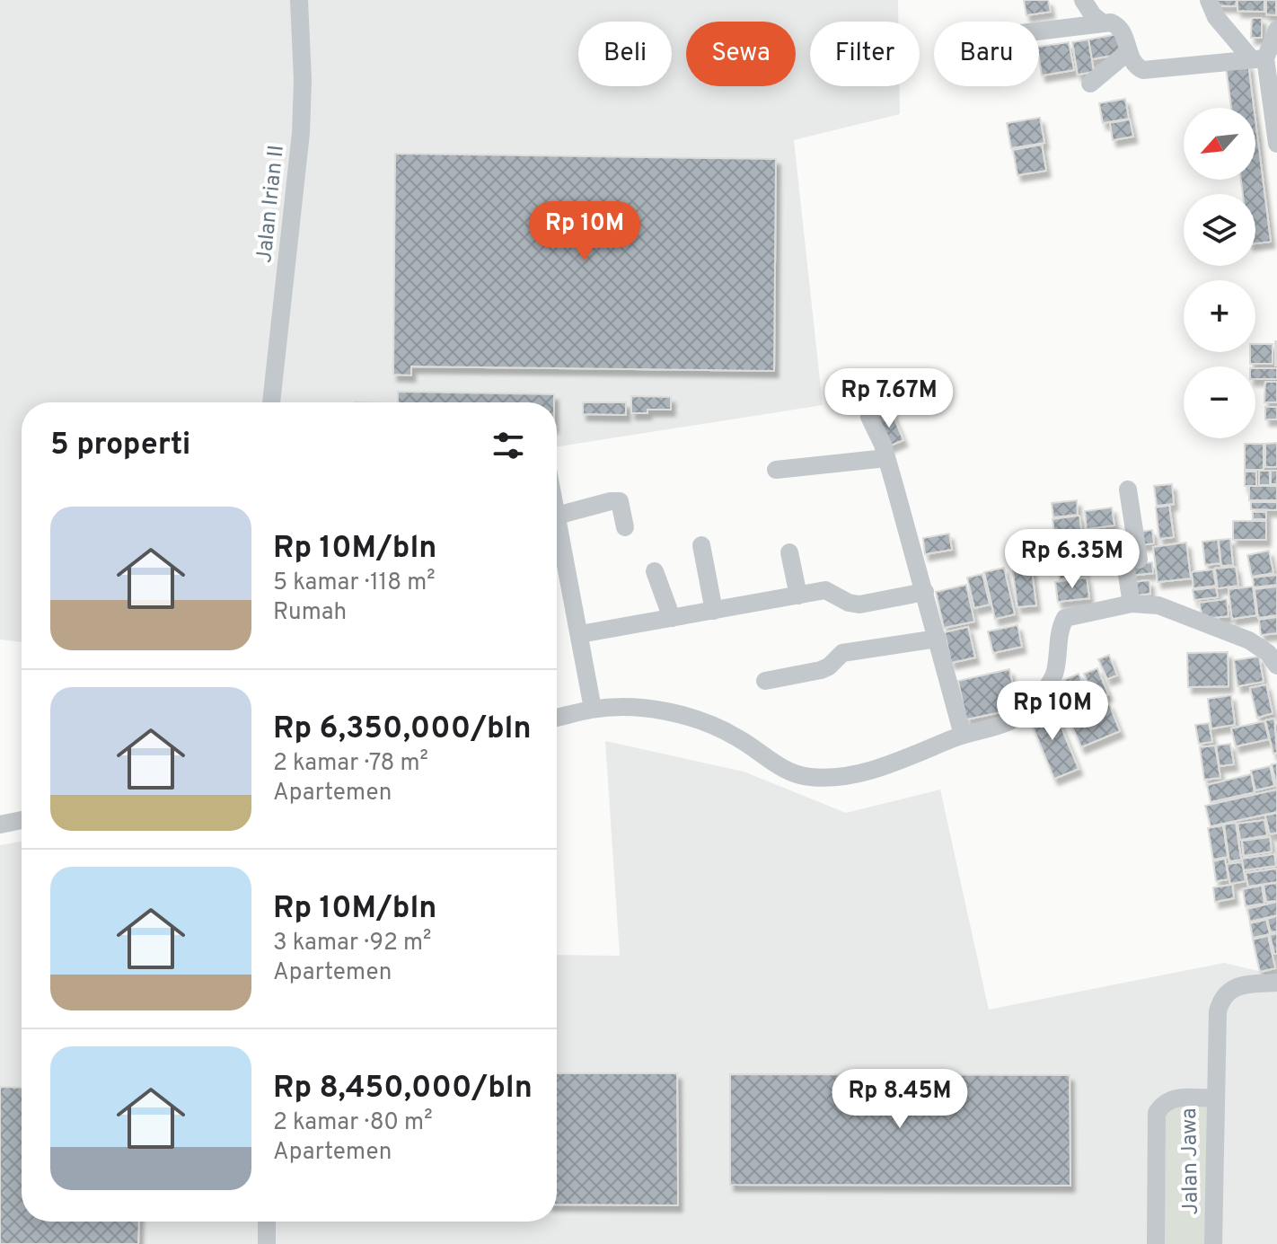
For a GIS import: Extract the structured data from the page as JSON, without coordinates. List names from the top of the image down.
{
  "streets": {
    "street": ["Jalan Irian II", "Jalan Jawa"]
  },
  "north": "bottom left",
  "page": {
    "chip": [
      "Beli",
      "Sewa",
      "Filter",
      "Baru"
    ],
    "map_buttons": ["+", "−"],
    "price": [
      "Rp 10M",
      "Rp 7.67M",
      "Rp 6.35M",
      "Rp 10M",
      "Rp 8.45M"
    ],
    "heading": "5 properti",
    "list": [
      {
        "name": "Rp 10M/bln",
        "note": "5 kamar · 118 m² · Rumah"
      },
      {
        "name": "Rp 6,350,000/bln",
        "note": "2 kamar · 78 m² · Apartemen"
      },
      {
        "name": "Rp 10M/bln",
        "note": "3 kamar · 92 m² · Apartemen"
      },
      {
        "name": "Rp 8,450,000/bln",
        "note": "2 kamar · 80 m² · Apartemen"
      }
    ]
  }
}
